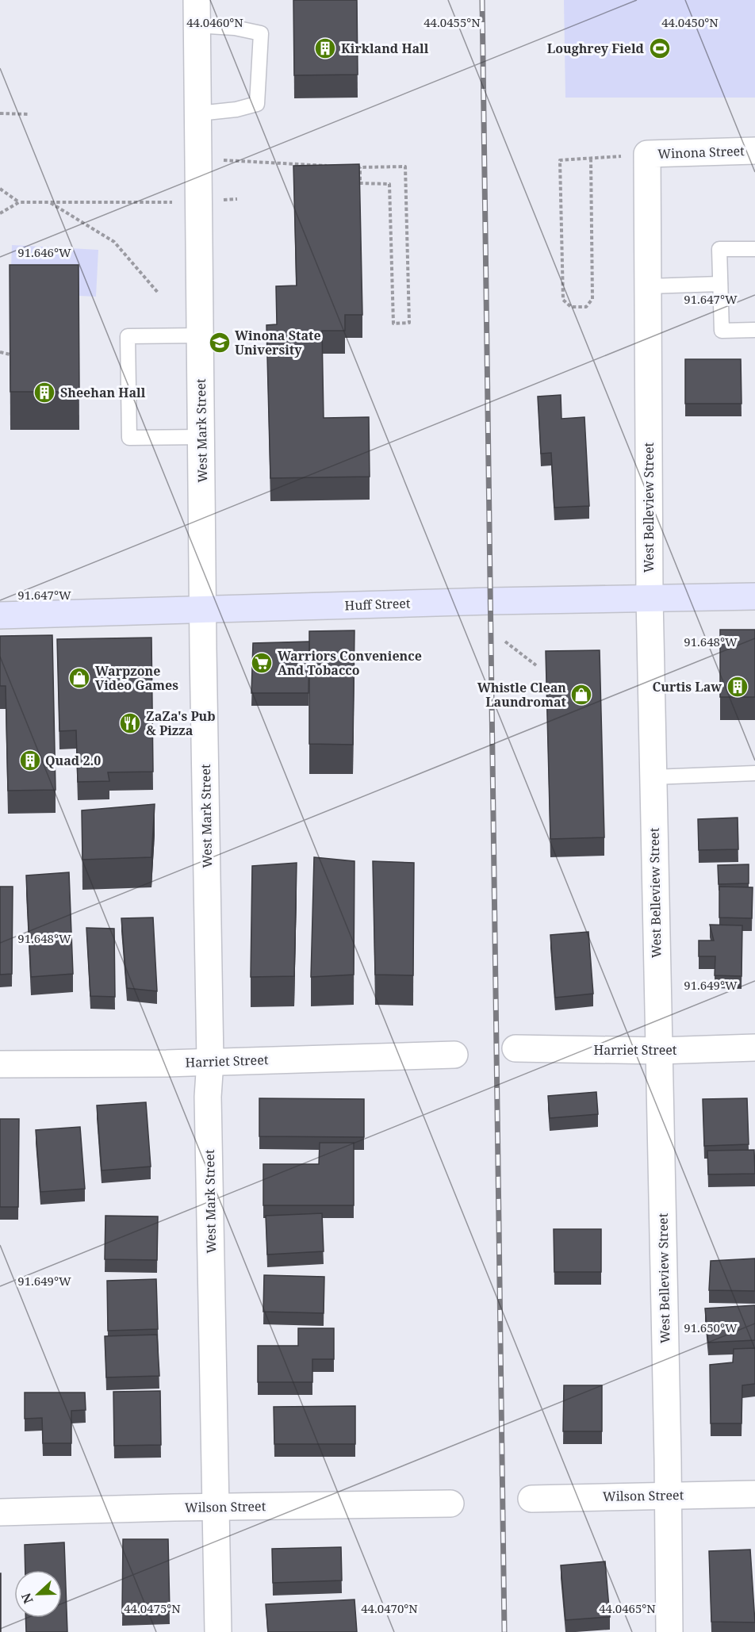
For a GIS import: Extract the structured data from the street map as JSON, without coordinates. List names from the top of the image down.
{
  "streets": {
    "main road": ["Huff Street"],
    "street": [
      "Winona Street",
      "West Mark Street",
      "West Belleview Street",
      "Harriet Street",
      "Wilson Street"
    ]
  },
  "crossings": [
    ["Winona Street", "West Belleview Street"],
    ["West Mark Street", "Huff Street"],
    ["West Mark Street", "Harriet Street"],
    ["West Mark Street", "Wilson Street"],
    ["West Belleview Street", "Huff Street"],
    ["West Belleview Street", "Harriet Street"],
    ["West Belleview Street", "Wilson Street"]
  ],
  "places": {
    "building": [
      "Kirkland Hall",
      "Sheehan Hall",
      "Curtis Law",
      "Quad 2.0"
    ],
    "sports": ["Loughrey Field"],
    "school or university": ["Winona State University"],
    "supermarket": ["Warriors Convenience And Tobacco"],
    "shop": ["Warpzone Video Games", "Whistle Clean Laundromat"],
    "restaurant": ["ZaZa's Pub & Pizza"]
  },
  "north": "left",
  "coordinates": [
    "44.0460°N",
    "44.0455°N",
    "44.0450°N",
    "91.646°W",
    "91.647°W",
    "91.648°W",
    "91.649°W",
    "91.650°W",
    "44.0475°N",
    "44.0470°N",
    "44.0465°N"
  ]
}
